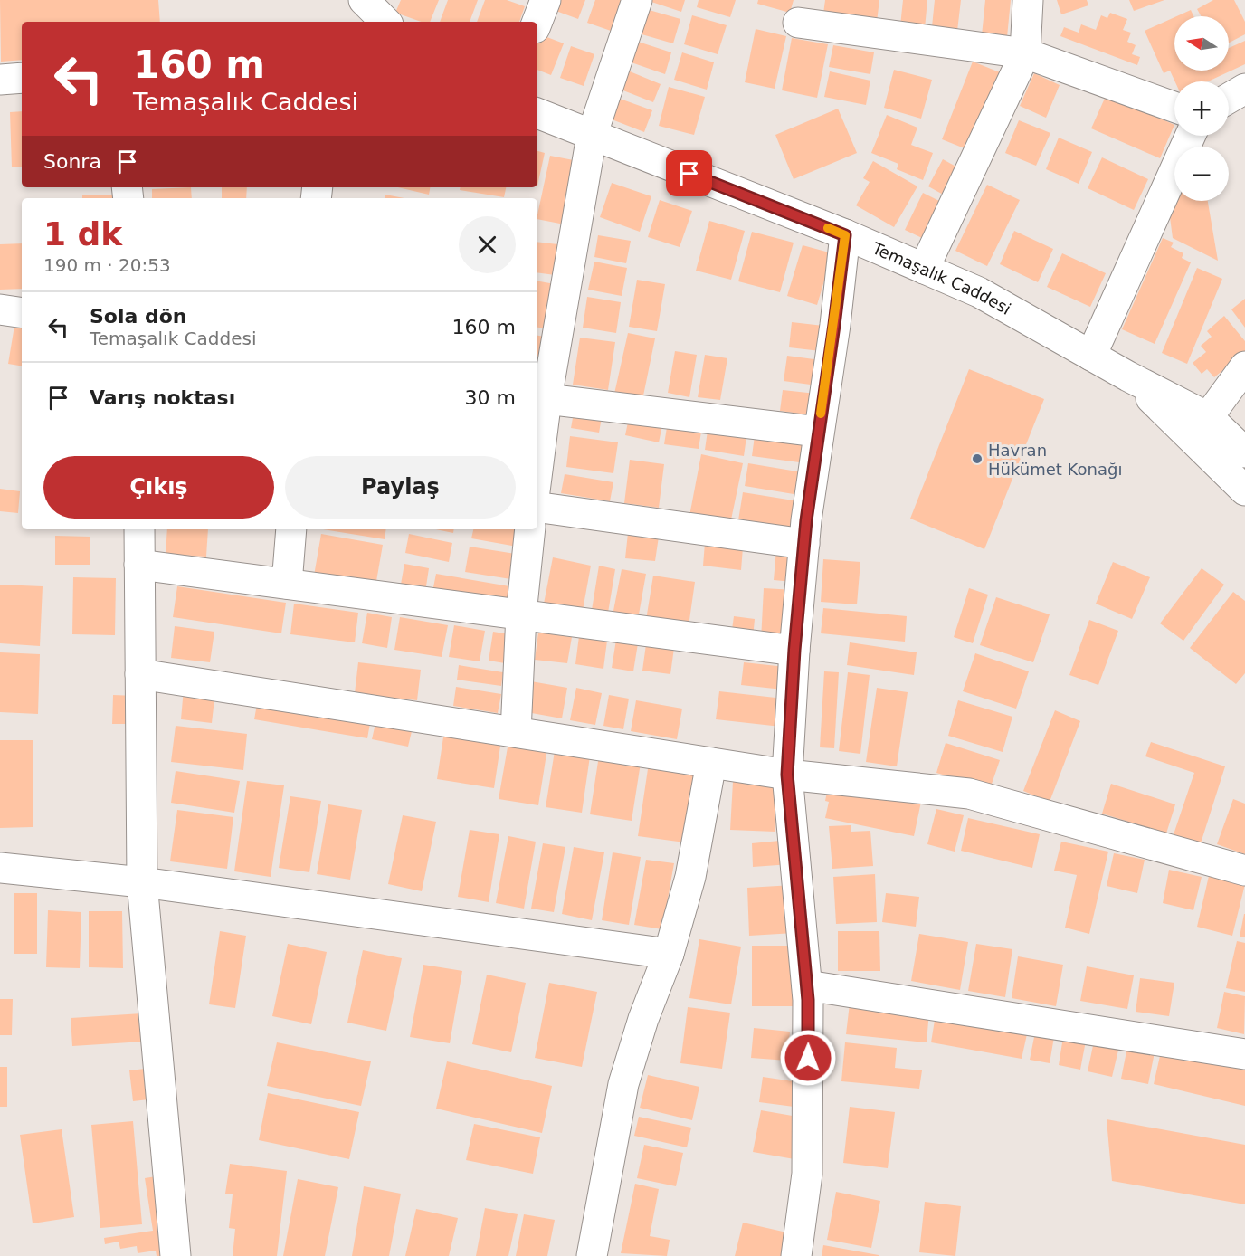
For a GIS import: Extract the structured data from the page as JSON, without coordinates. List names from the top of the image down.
{
  "streets": {
    "street": ["Temaşalık Caddesi"]
  },
  "places": ["Havran Hükümet Konağı"],
  "north": "left",
  "page": {
    "map_buttons": ["+", "−"],
    "turn": ["160 m", "Temaşalık Caddesi"],
    "then": "Sonra",
    "heading": ["1 dk", "190 m · 20:53"],
    "list": [
      {
        "name": "Sola dön",
        "note": "Temaşalık Caddesi",
        "value": "160 m"
      },
      {
        "name": "Varış noktası",
        "value": "30 m"
      }
    ],
    "buttons": ["Çıkış", "Paylaş"]
  }
}
